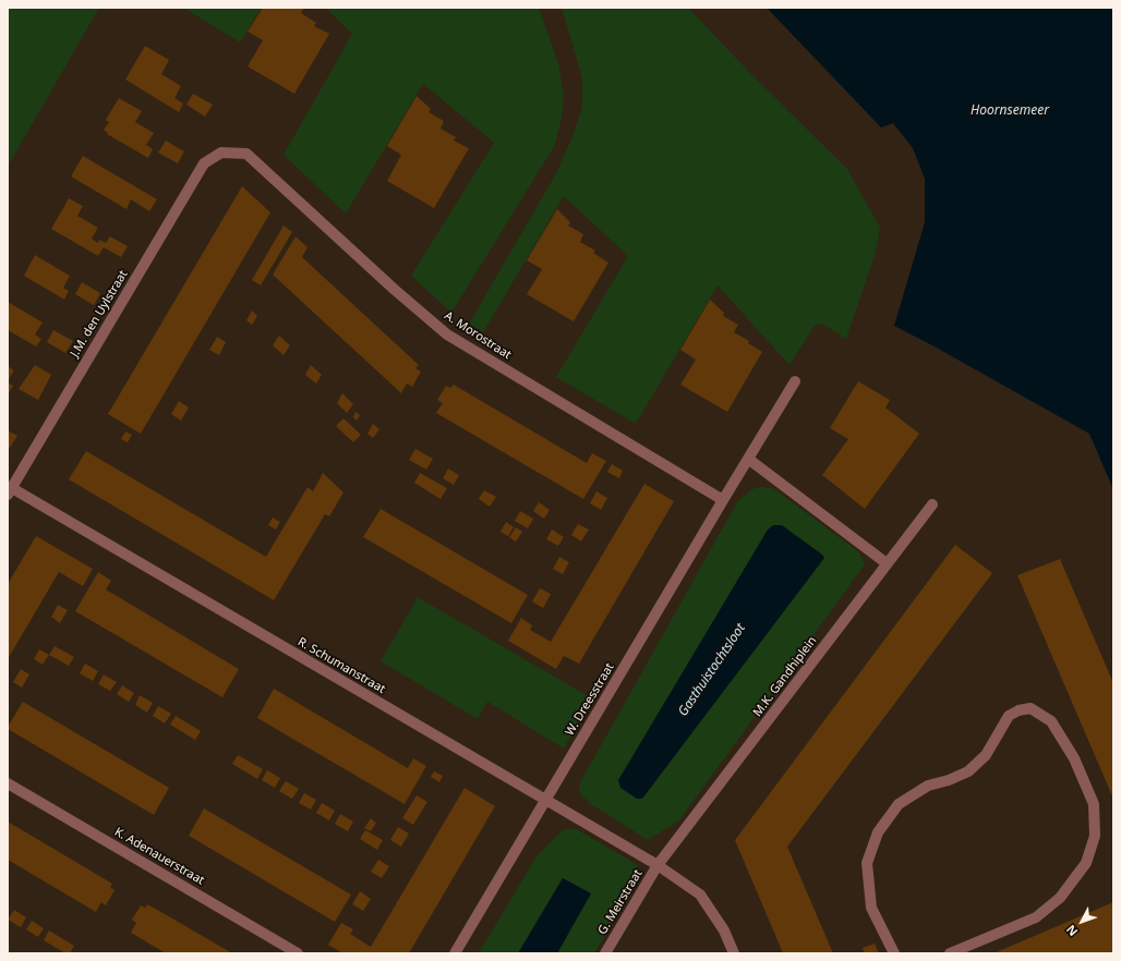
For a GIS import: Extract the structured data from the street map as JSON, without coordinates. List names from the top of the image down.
{
  "streets": {
    "street": [
      "J.M. den Uylstraat",
      "A. Morostraat",
      "R. Schumanstraat",
      "M.K. Gandhiplein",
      "W. Dreesstraat",
      "K. Adenauerstraat",
      "G. Meirstraat"
    ]
  },
  "crossings": [
    ["J.M. den Uylstraat", "A. Morostraat"],
    ["J.M. den Uylstraat", "R. Schumanstraat"],
    ["A. Morostraat", "W. Dreesstraat"],
    ["R. Schumanstraat", "M.K. Gandhiplein"],
    ["R. Schumanstraat", "W. Dreesstraat"],
    ["R. Schumanstraat", "G. Meirstraat"],
    ["M.K. Gandhiplein", "G. Meirstraat"]
  ],
  "water": ["Hoornsemeer", "Gasthuistochtsloot"],
  "north": "bottom left"
}
